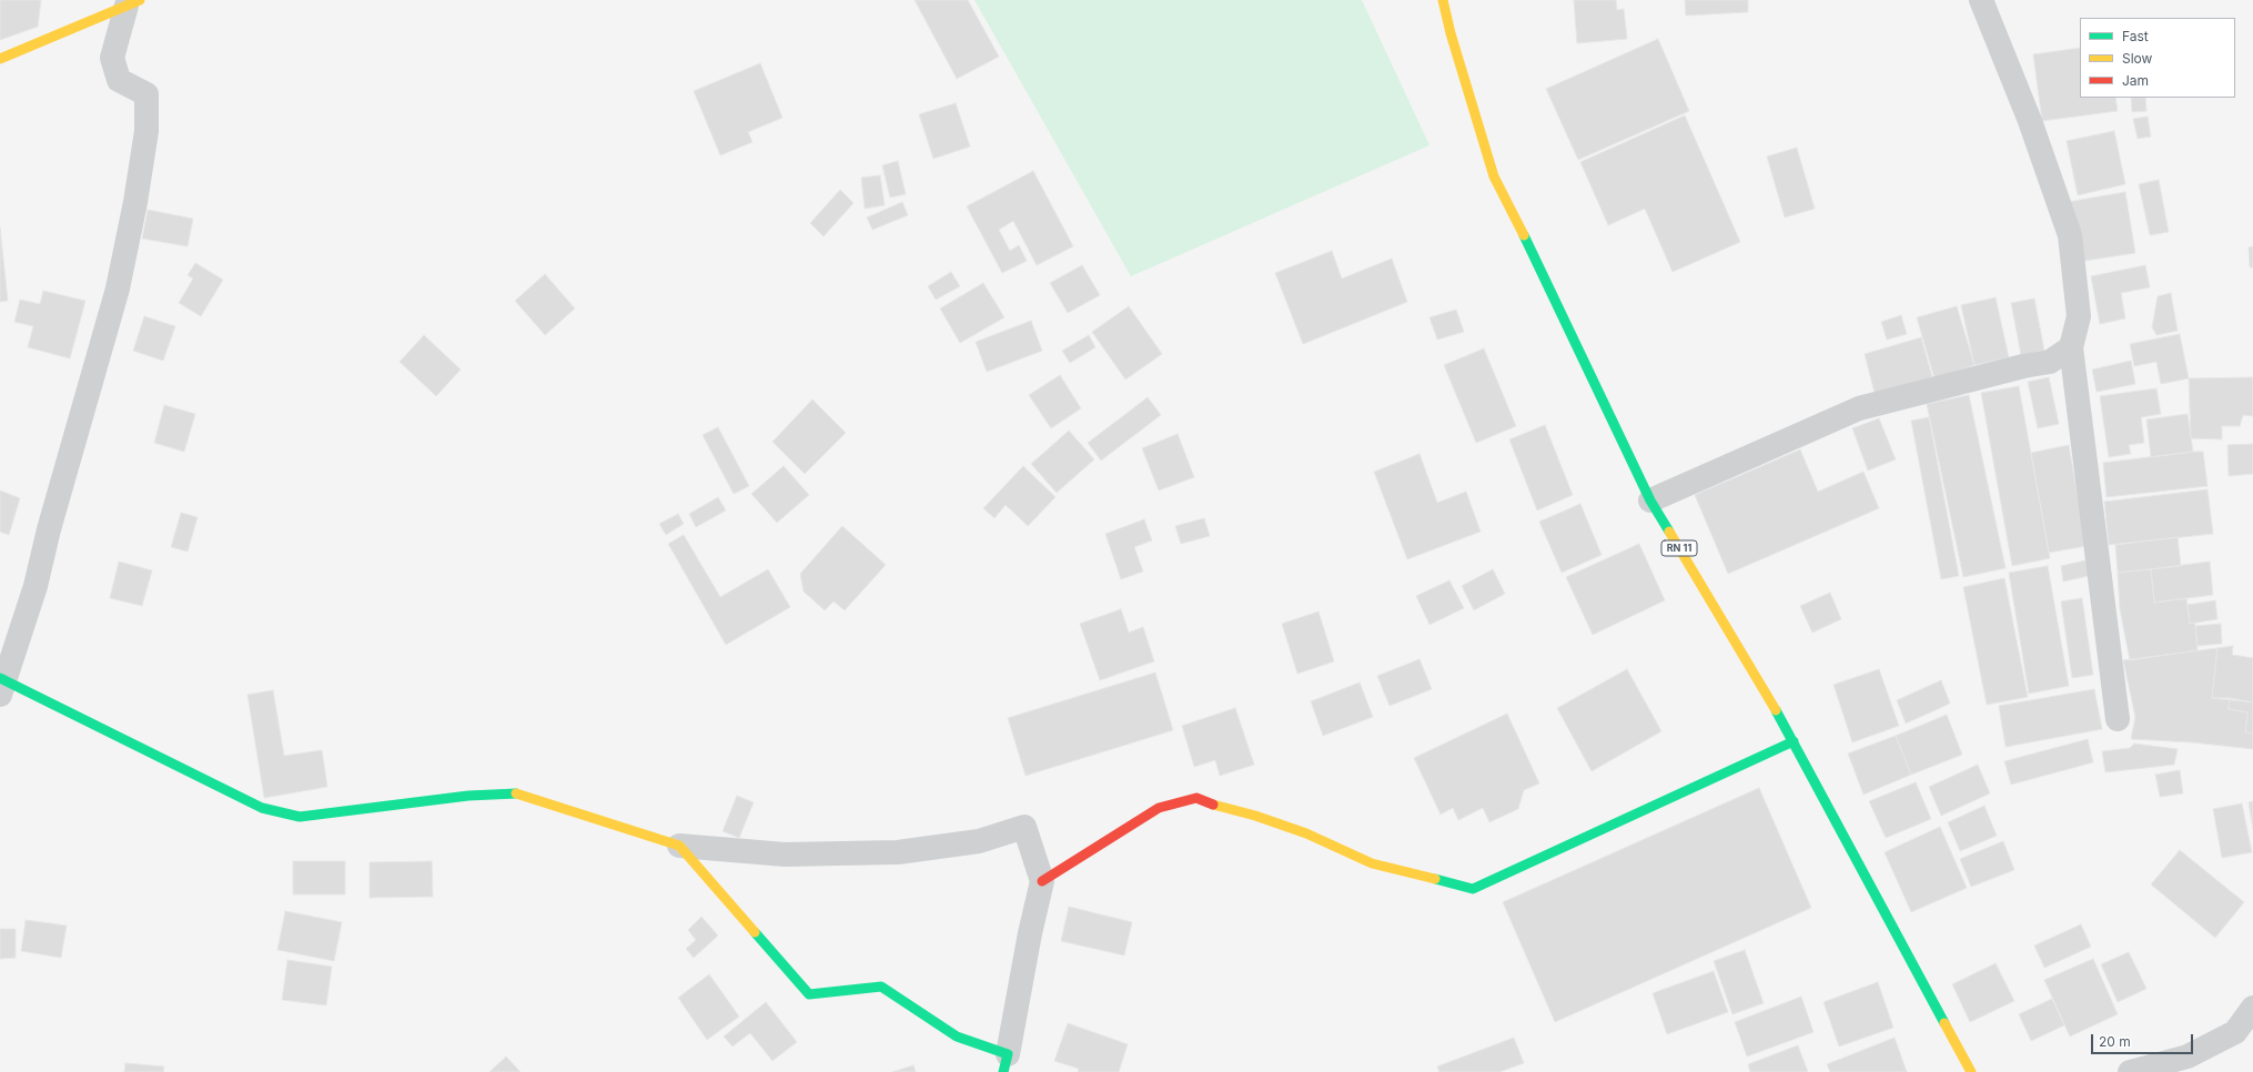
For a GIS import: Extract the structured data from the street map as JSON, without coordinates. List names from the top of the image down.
{
  "streets": {
    "street": ["RN 11"]
  },
  "legend": ["Fast", "Slow", "Jam"],
  "scale_bar": "20 m"
}
